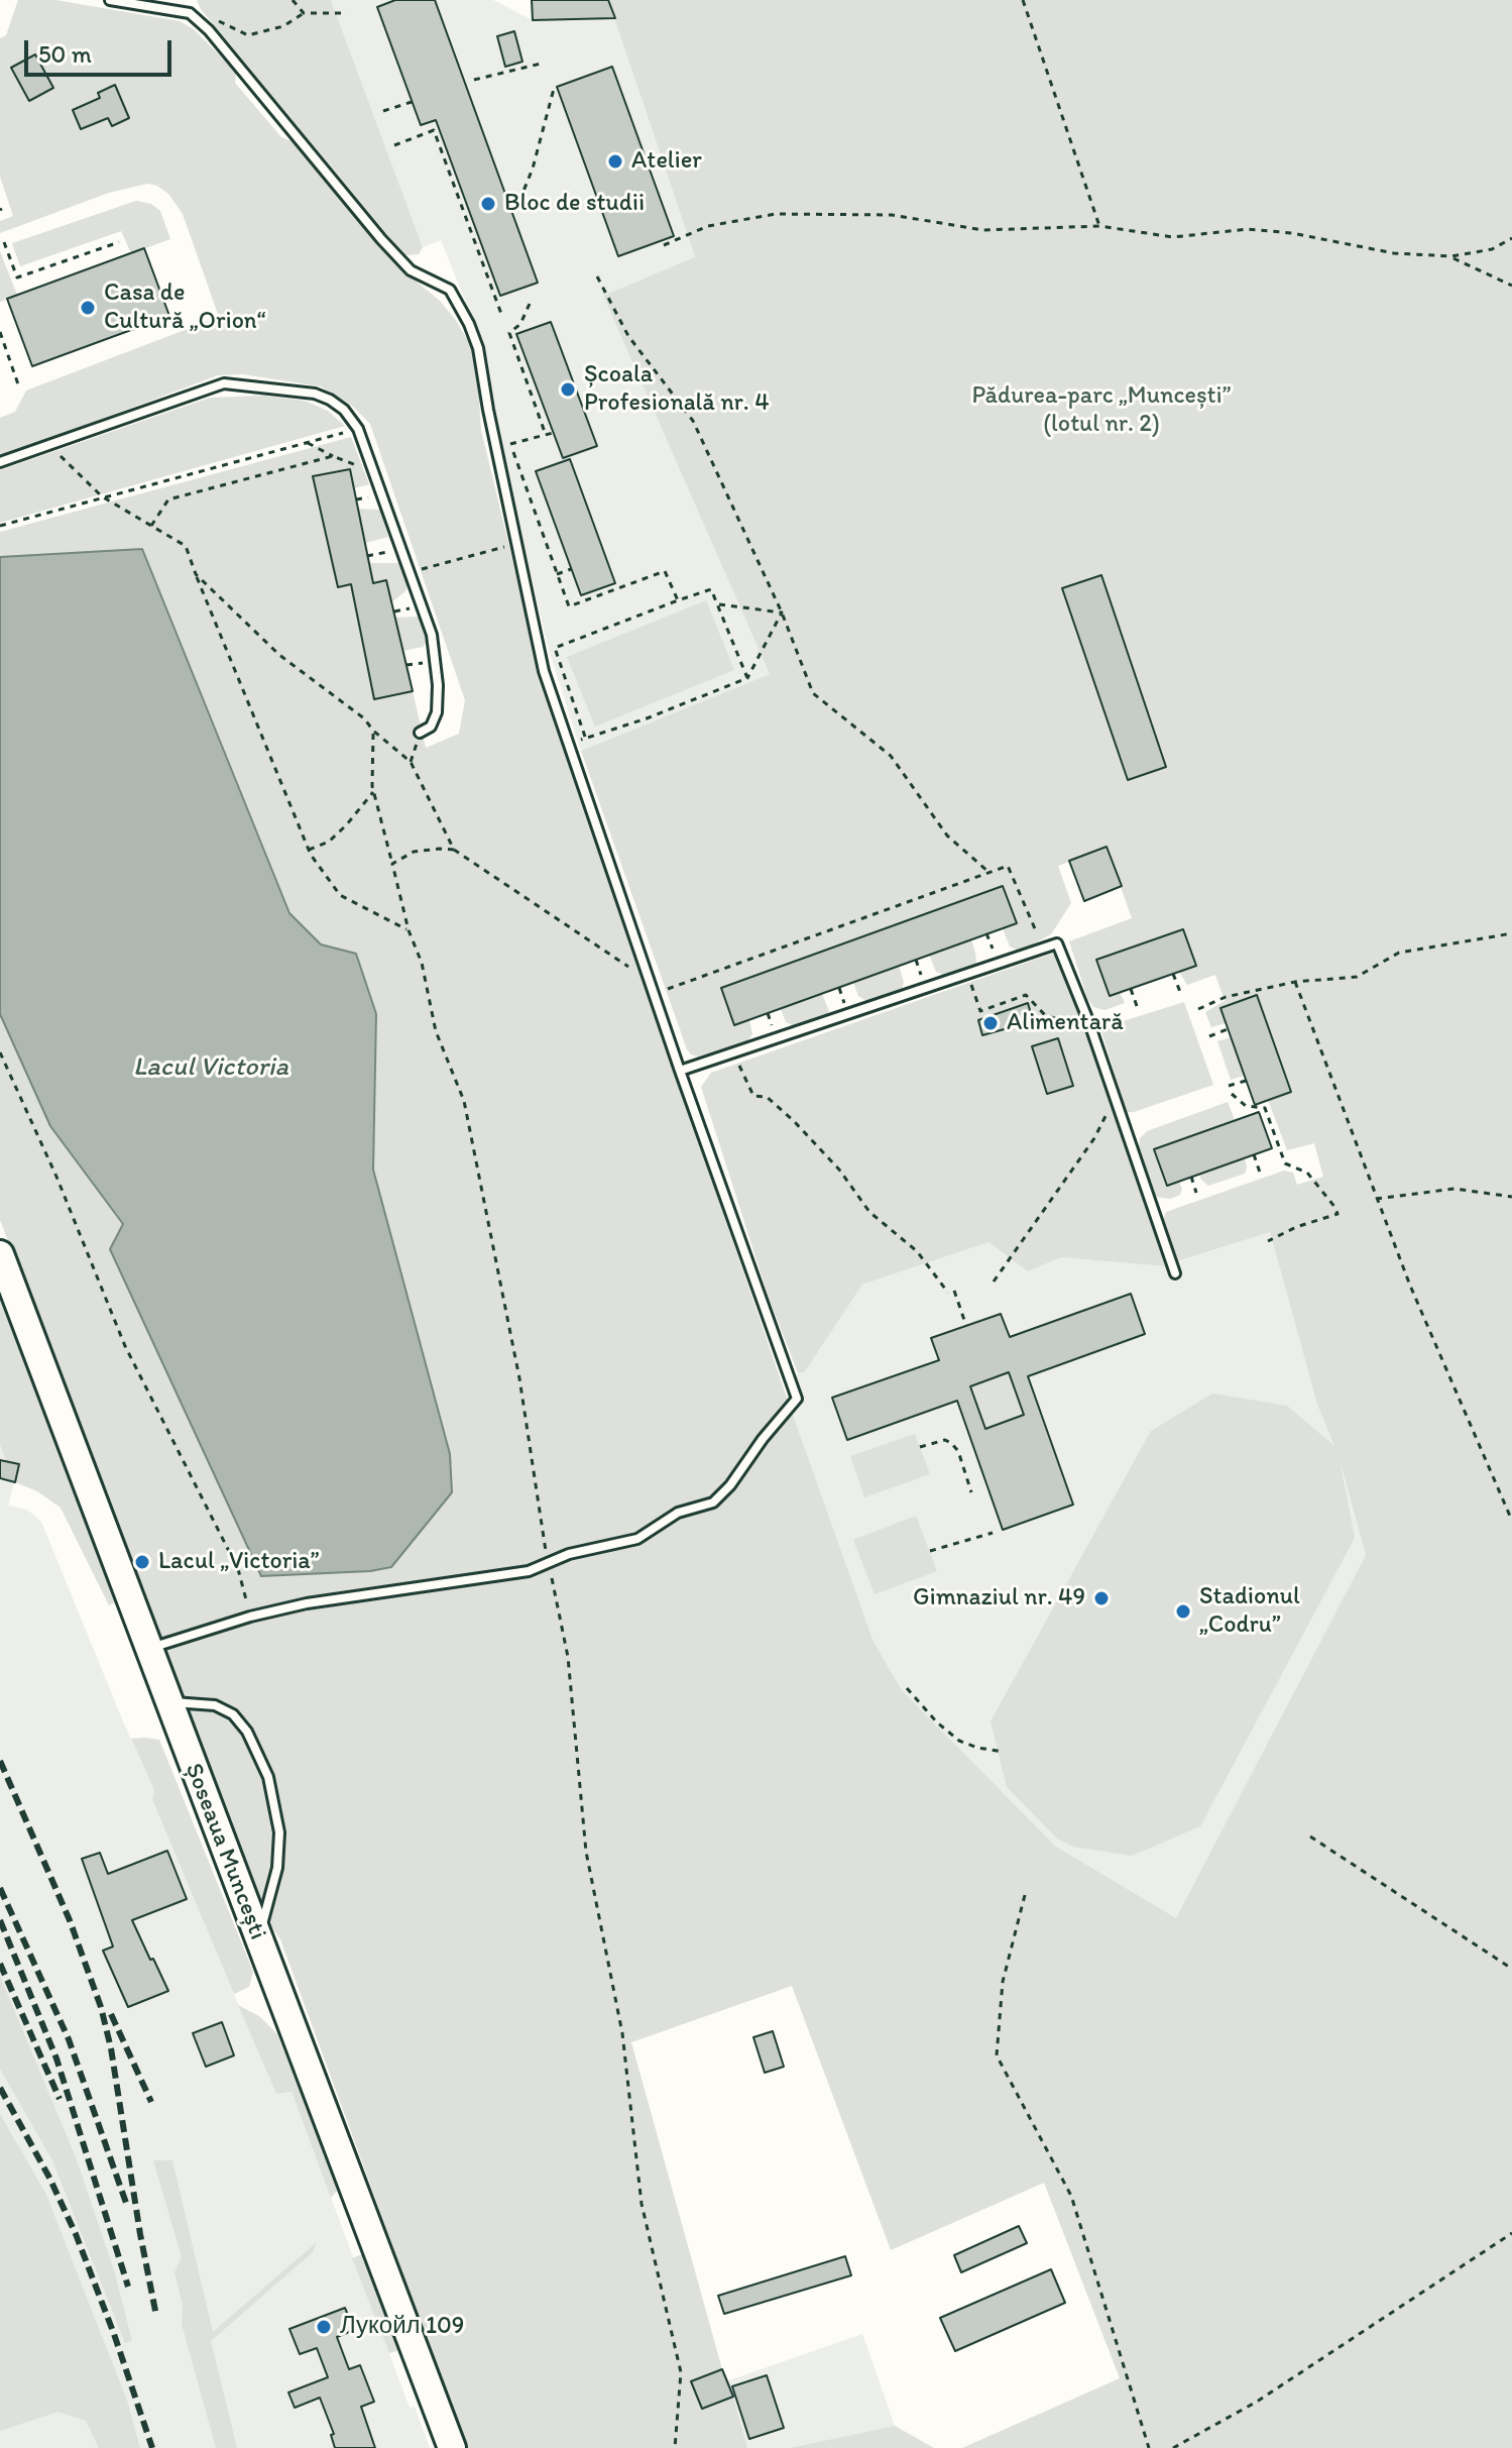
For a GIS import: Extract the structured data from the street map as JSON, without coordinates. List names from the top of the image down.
{
  "streets": {
    "main road": ["Șoseaua Muncești"]
  },
  "water": ["Lacul Victoria"],
  "parks": ["Pădurea-parc „Muncești” (lotul nr. 2)"],
  "places": [
    "Atelier",
    "Bloc de studii",
    "Casa de Cultură „Orion“",
    "Școala Profesională nr. 4",
    "Alimentară",
    "Lacul „Victoria”",
    "Gimnaziul nr. 49",
    "Stadionul „Codru”",
    "Лукойл 109"
  ],
  "scale_bar": "50 m"
}
